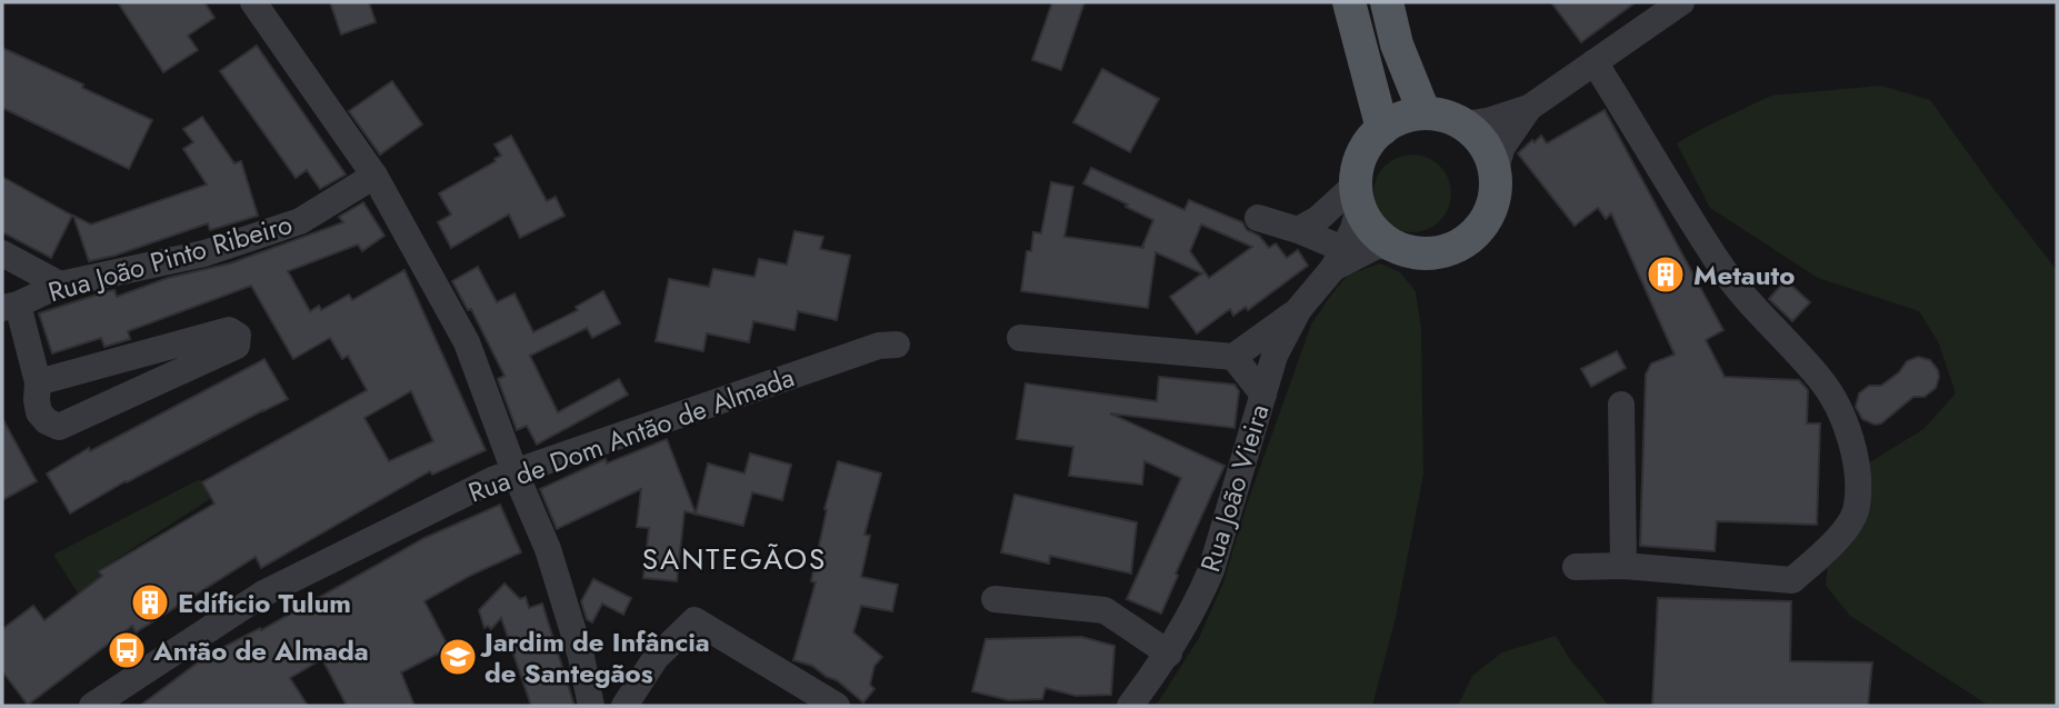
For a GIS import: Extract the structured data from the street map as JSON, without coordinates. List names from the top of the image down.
{
  "streets": {
    "street": ["Rua João Pinto Ribeiro", "Rua de Dom Antão de Almada", "Rua João Vieira"]
  },
  "districts": ["SANTEGÃOS"],
  "places": {
    "building": ["Metauto", "Edíficio Tulum"],
    "bus stop": ["Antão de Almada"],
    "school or university": ["Jardim de Infância de Santegãos"]
  }
}
